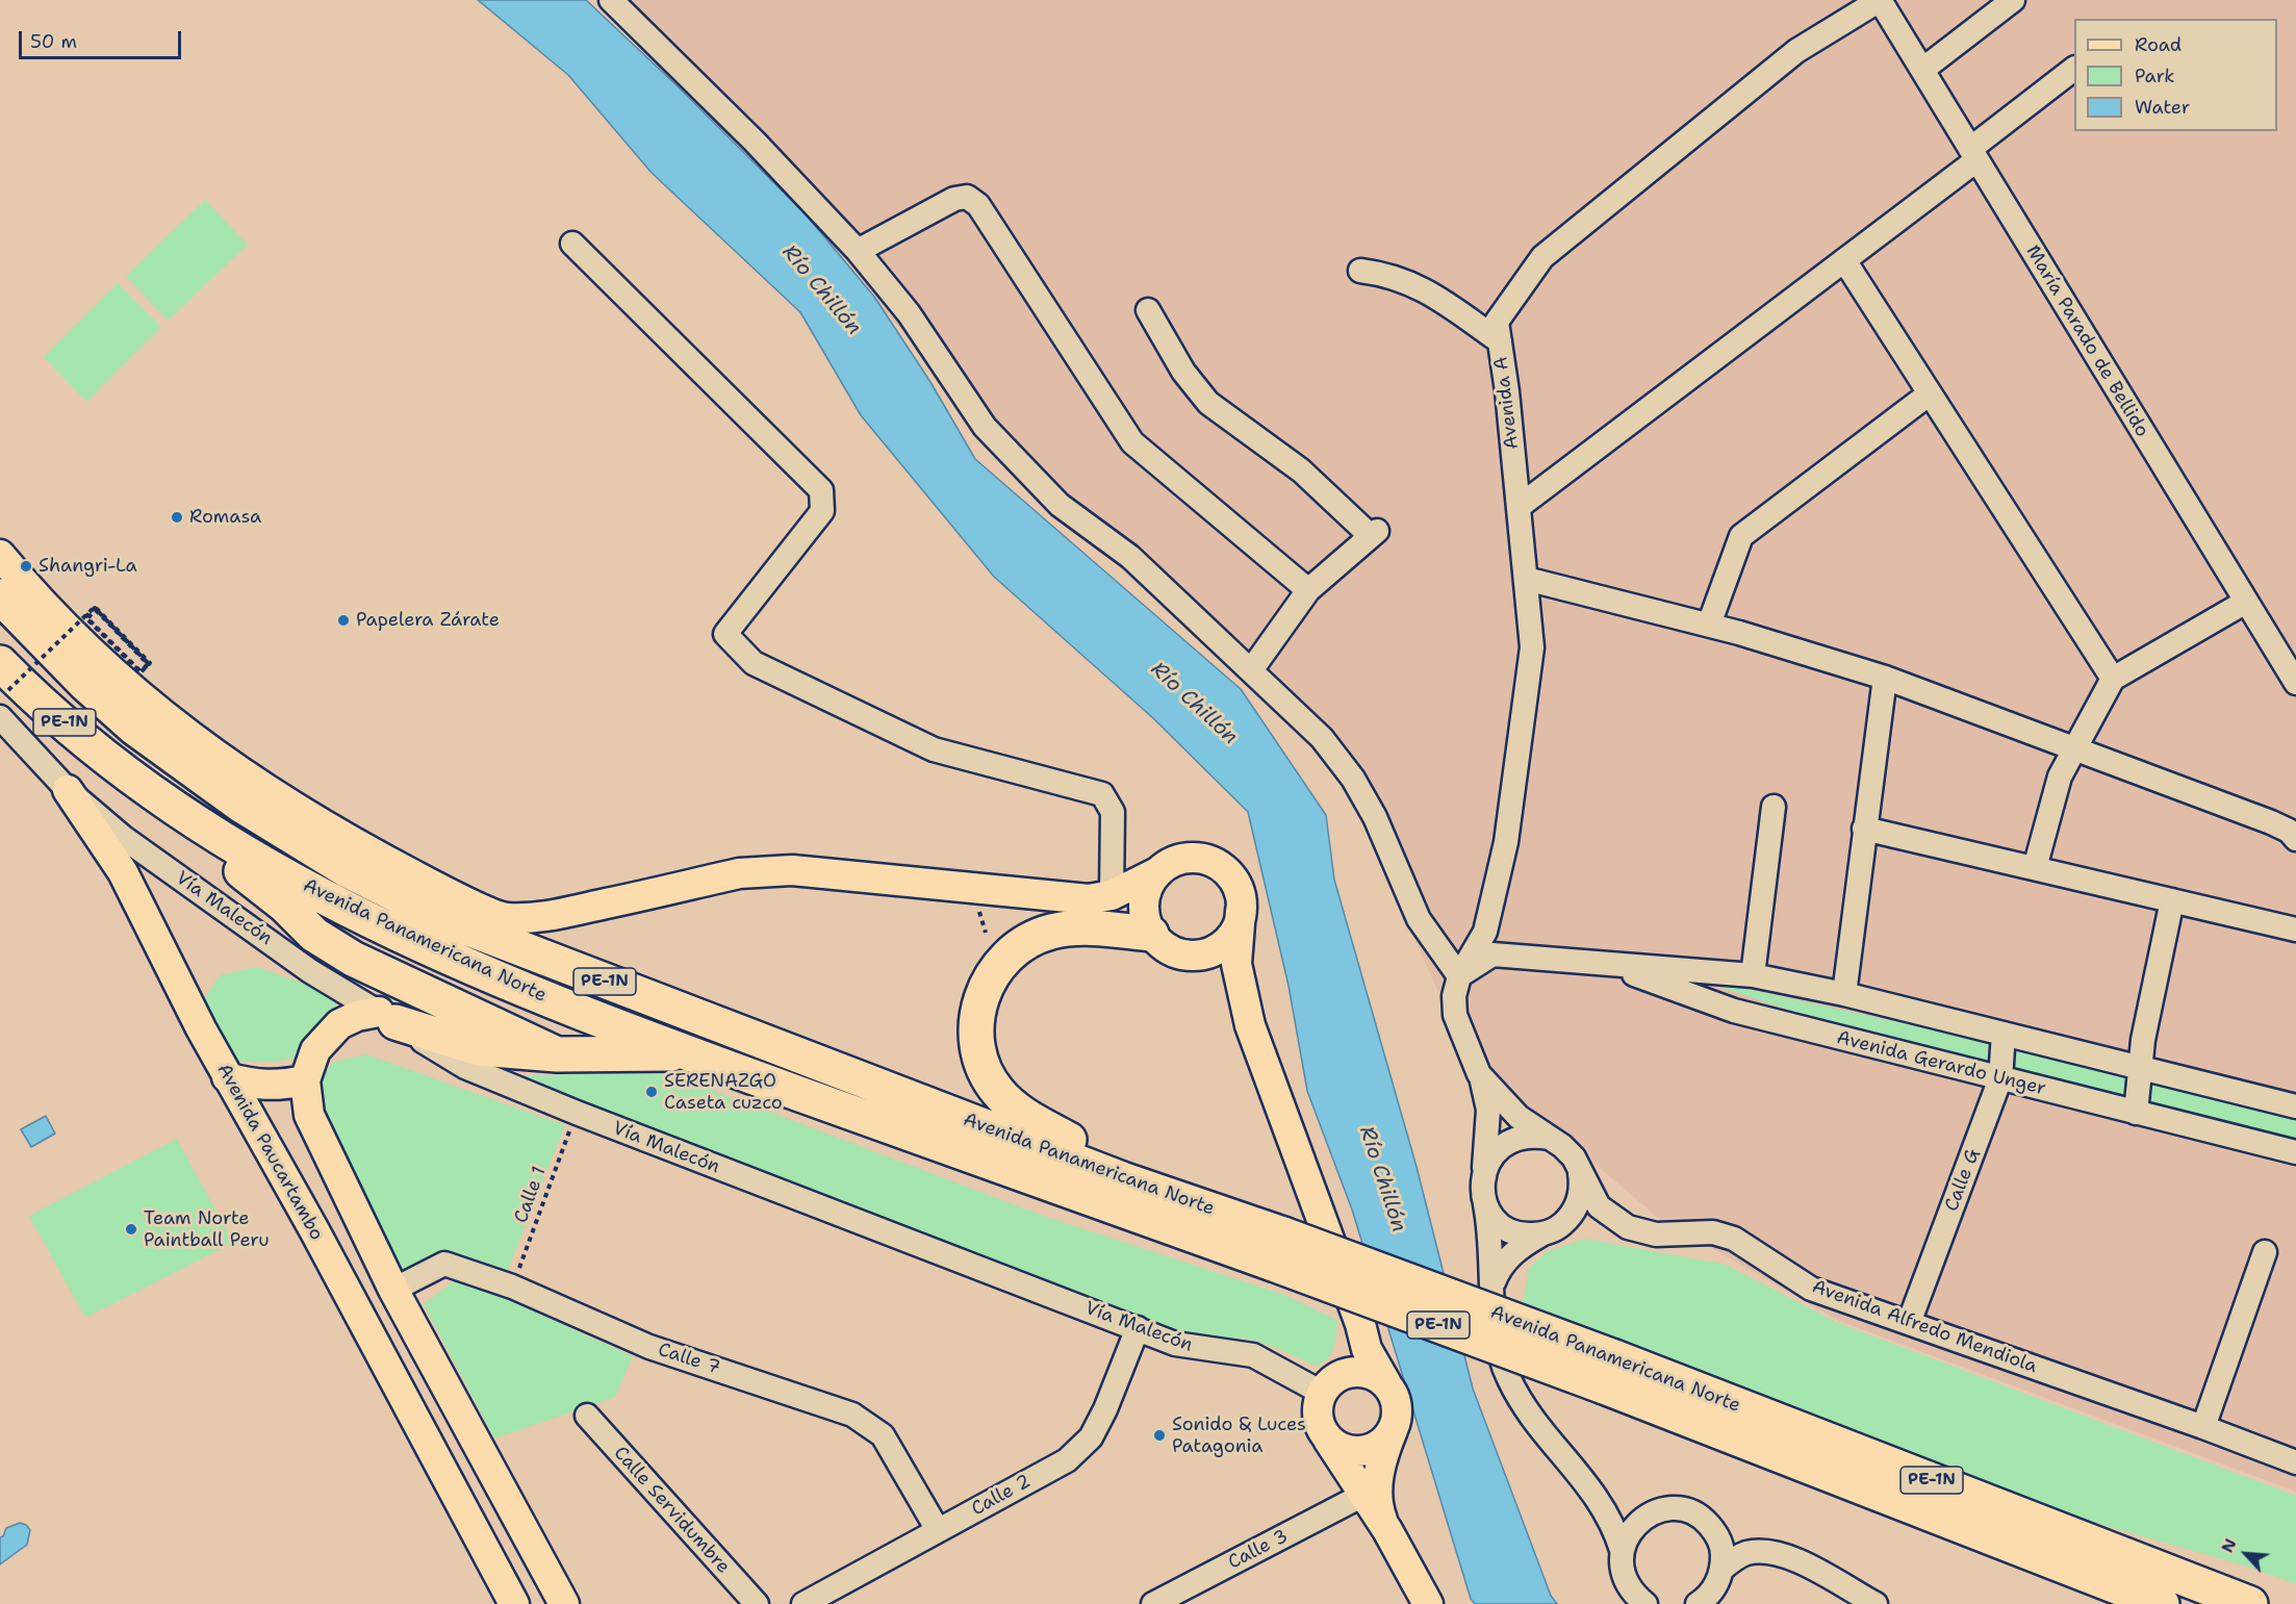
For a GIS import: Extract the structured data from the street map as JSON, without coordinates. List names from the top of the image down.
{
  "streets": {
    "highway": ["PE-1N", "Avenida Panamericana Norte"],
    "main road": ["Avenida Paucartambo"],
    "street": [
      "María Parado de Bellido",
      "Avenida A",
      "Vía Malecón",
      "Avenida Gerardo Unger",
      "Calle G",
      "Avenida Alfredo Mendiola",
      "Calle 7",
      "Calle 2",
      "Calle Servidumbre",
      "Calle 3"
    ],
    "path": ["Calle 1"]
  },
  "crossings": [
    ["María Parado de Bellido", "Avenida A"],
    ["Avenida A", "Avenida Gerardo Unger"],
    ["Avenida A", "Avenida Alfredo Mendiola"],
    ["Vía Malecón", "Avenida Paucartambo"],
    ["Vía Malecón", "Calle 1"],
    ["Vía Malecón", "Calle 2"],
    ["Avenida Gerardo Unger", "Calle G"],
    ["Avenida Gerardo Unger", "Avenida Alfredo Mendiola"],
    ["Calle G", "Avenida Alfredo Mendiola"],
    ["Calle 1", "Calle 7"],
    ["Calle 7", "Calle 2"]
  ],
  "water": ["Río Chillón"],
  "places": [
    "Romasa",
    "Shangri-La",
    "Papelera Zárate",
    "SERENAZGO Caseta cuzco",
    "Team Norte Paintball Peru",
    "Sonido & Luces Patagonia"
  ],
  "legend": ["Road", "Park", "Water"],
  "scale_bar": "50 m",
  "north": "top left"
}
